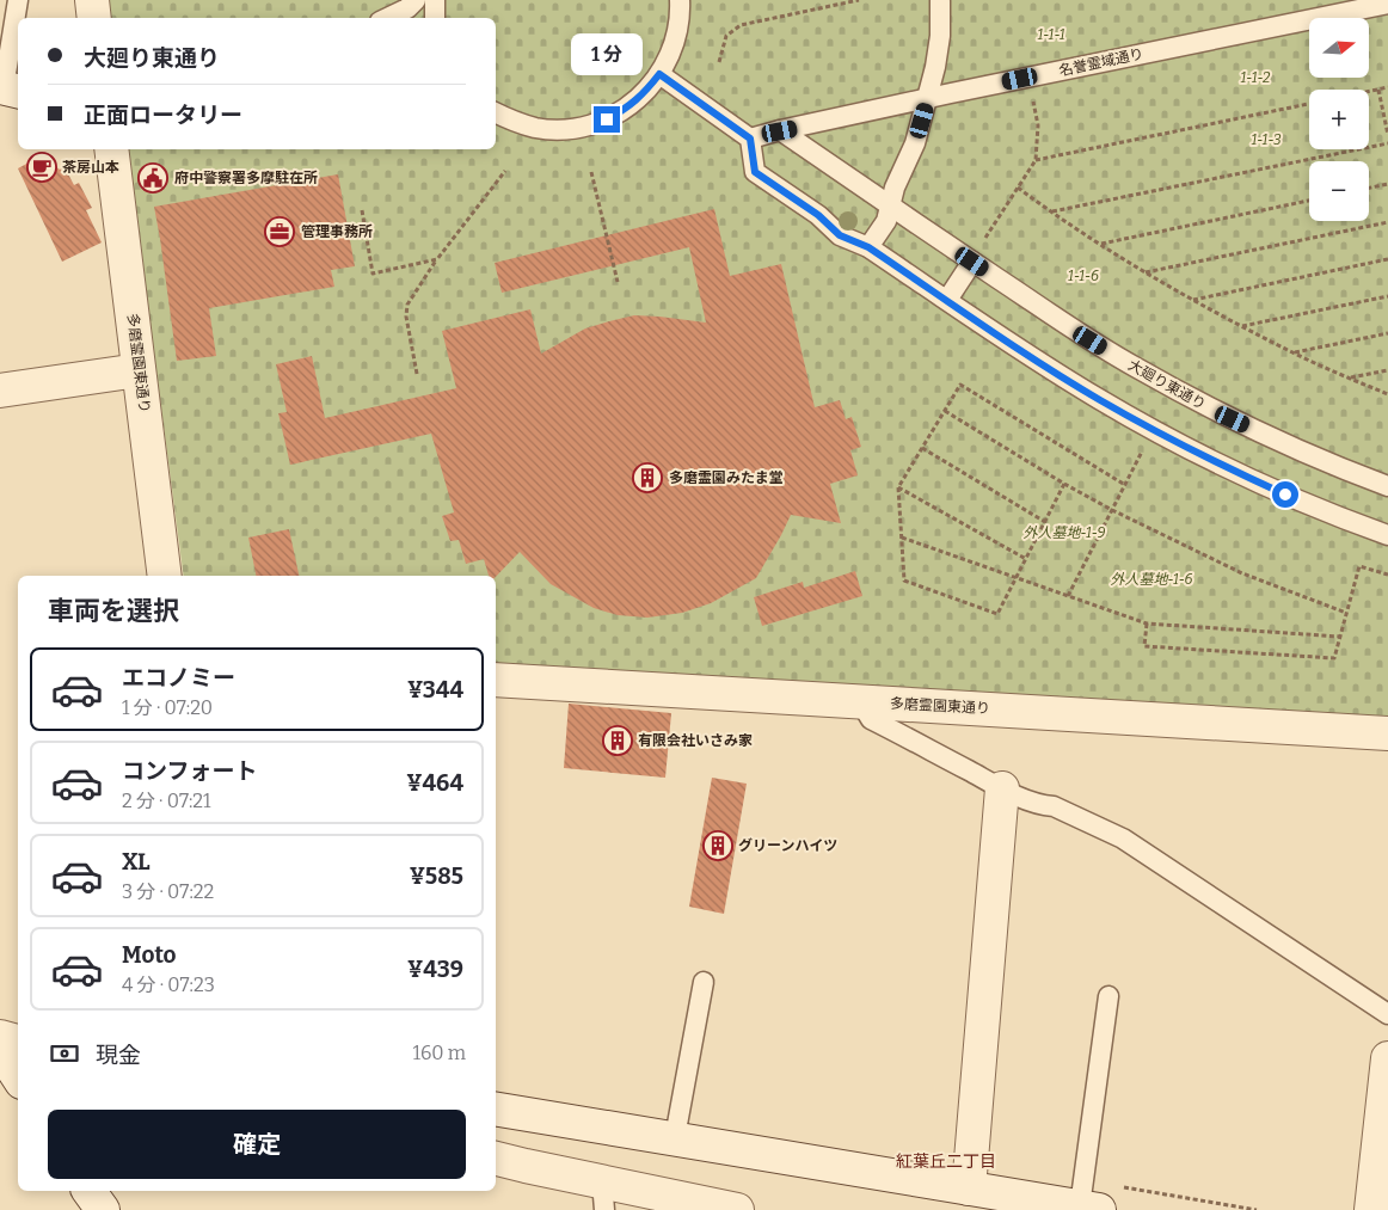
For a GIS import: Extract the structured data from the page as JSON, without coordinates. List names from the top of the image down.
{
  "streets": {
    "street": ["多磨霊園東通り"],
    "lane": ["名誉霊域通り", "大廻り東通り"]
  },
  "crossings": [
    ["名誉霊域通り", "大廻り東通り"]
  ],
  "districts": ["紅葉丘二丁目"],
  "parks": [
    "1-1-1",
    "1-1-2",
    "1-1-3",
    "1-1-6",
    "外人墓地-1-9",
    "外人墓地-1-6"
  ],
  "places": {
    "cafe": ["茶房山本"],
    "public building": ["府中警察署多摩駐在所"],
    "office": ["管理事務所"],
    "building": ["多磨霊園みたま堂", "有限会社いさみ家", "グリーンハイツ"]
  },
  "north": "right",
  "page": {
    "map_buttons": ["+", "−"],
    "banner": ["大廻り東通り", "正面ロータリー"],
    "bubble": "1 分",
    "heading": "車両を選択",
    "list": [
      {
        "name": "エコノミー",
        "note": "1 分 · 07:20",
        "value": "¥344"
      },
      {
        "name": "コンフォート",
        "note": "2 分 · 07:21",
        "value": "¥464"
      },
      {
        "name": "XL",
        "note": "3 分 · 07:22",
        "value": "¥585"
      },
      {
        "name": "Moto",
        "note": "4 分 · 07:23",
        "value": "¥439"
      }
    ],
    "pay": ["現金", "160 m"],
    "buttons": "確定"
  }
}
